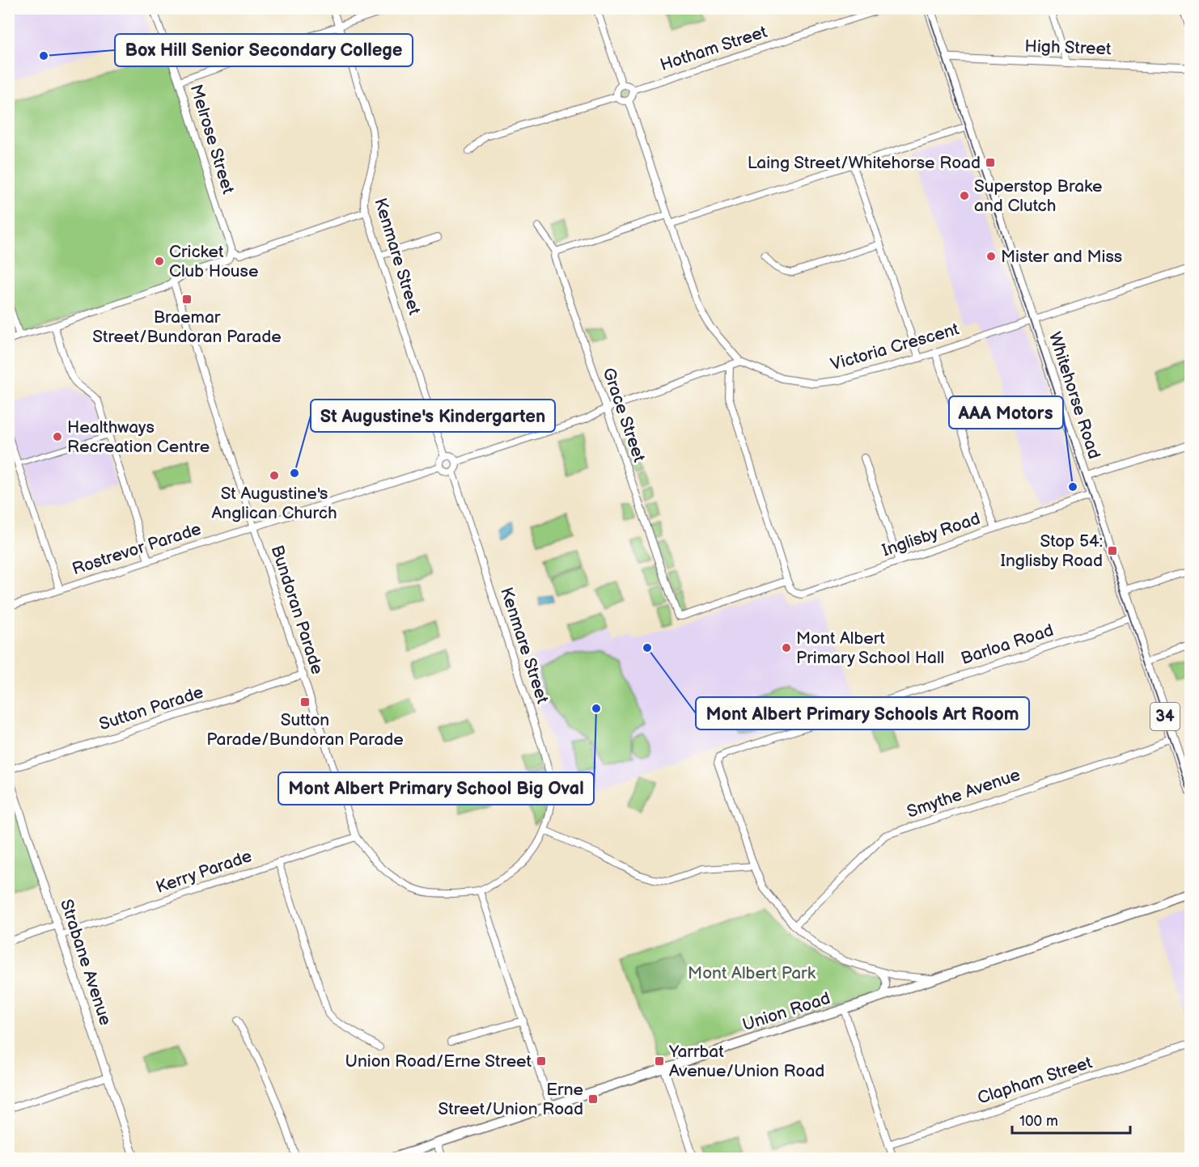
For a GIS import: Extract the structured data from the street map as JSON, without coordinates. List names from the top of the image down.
{
  "streets": {
    "main road": ["Whitehorse Road", "34", "Union Road"],
    "street": [
      "High Street",
      "Hotham Street",
      "Melrose Street",
      "Kenmare Street",
      "Victoria Crescent",
      "Grace Street",
      "Inglisby Road",
      "Rostrevor Parade",
      "Bundoran Parade",
      "Barloa Road",
      "Sutton Parade",
      "Smythe Avenue",
      "Kerry Parade",
      "Strabane Avenue",
      "Clapham Street"
    ]
  },
  "crossings": [
    ["High Street", "Whitehorse Road"],
    ["Hotham Street", "Victoria Crescent"],
    ["Kenmare Street", "Rostrevor Parade"],
    ["Kenmare Street", "Bundoran Parade"],
    ["Victoria Crescent", "Whitehorse Road"],
    ["Whitehorse Road", "Inglisby Road"],
    ["Whitehorse Road", "Barloa Road"],
    ["Whitehorse Road", "Smythe Avenue"],
    ["Grace Street", "Inglisby Road"],
    ["Rostrevor Parade", "Bundoran Parade"],
    ["Bundoran Parade", "Sutton Parade"],
    ["Bundoran Parade", "Kerry Parade"],
    ["Kerry Parade", "Strabane Avenue"]
  ],
  "parks": ["Mont Albert Park"],
  "places": {
    "other": [
      "Box Hill Senior Secondary College",
      "Superstop Brake and Clutch",
      "Mister and Miss",
      "Cricket Club House",
      "Healthways Recreation Centre",
      "St Augustine's Kindergarten",
      "St Augustine's Anglican Church",
      "AAA Motors",
      "Mont Albert Primary Schools Art Room",
      "Mont Albert Primary School Hall",
      "Mont Albert Primary School Big Oval"
    ],
    "transit": [
      "Laing Street/Whitehorse Road",
      "Braemar Street/Bundoran Parade",
      "Stop 54: Inglisby Road",
      "Sutton Parade/Bundoran Parade",
      "Union Road/Erne Street",
      "Yarrbat Avenue/Union Road",
      "Erne Street/Union Road"
    ]
  },
  "scale_bar": "100 m"
}
